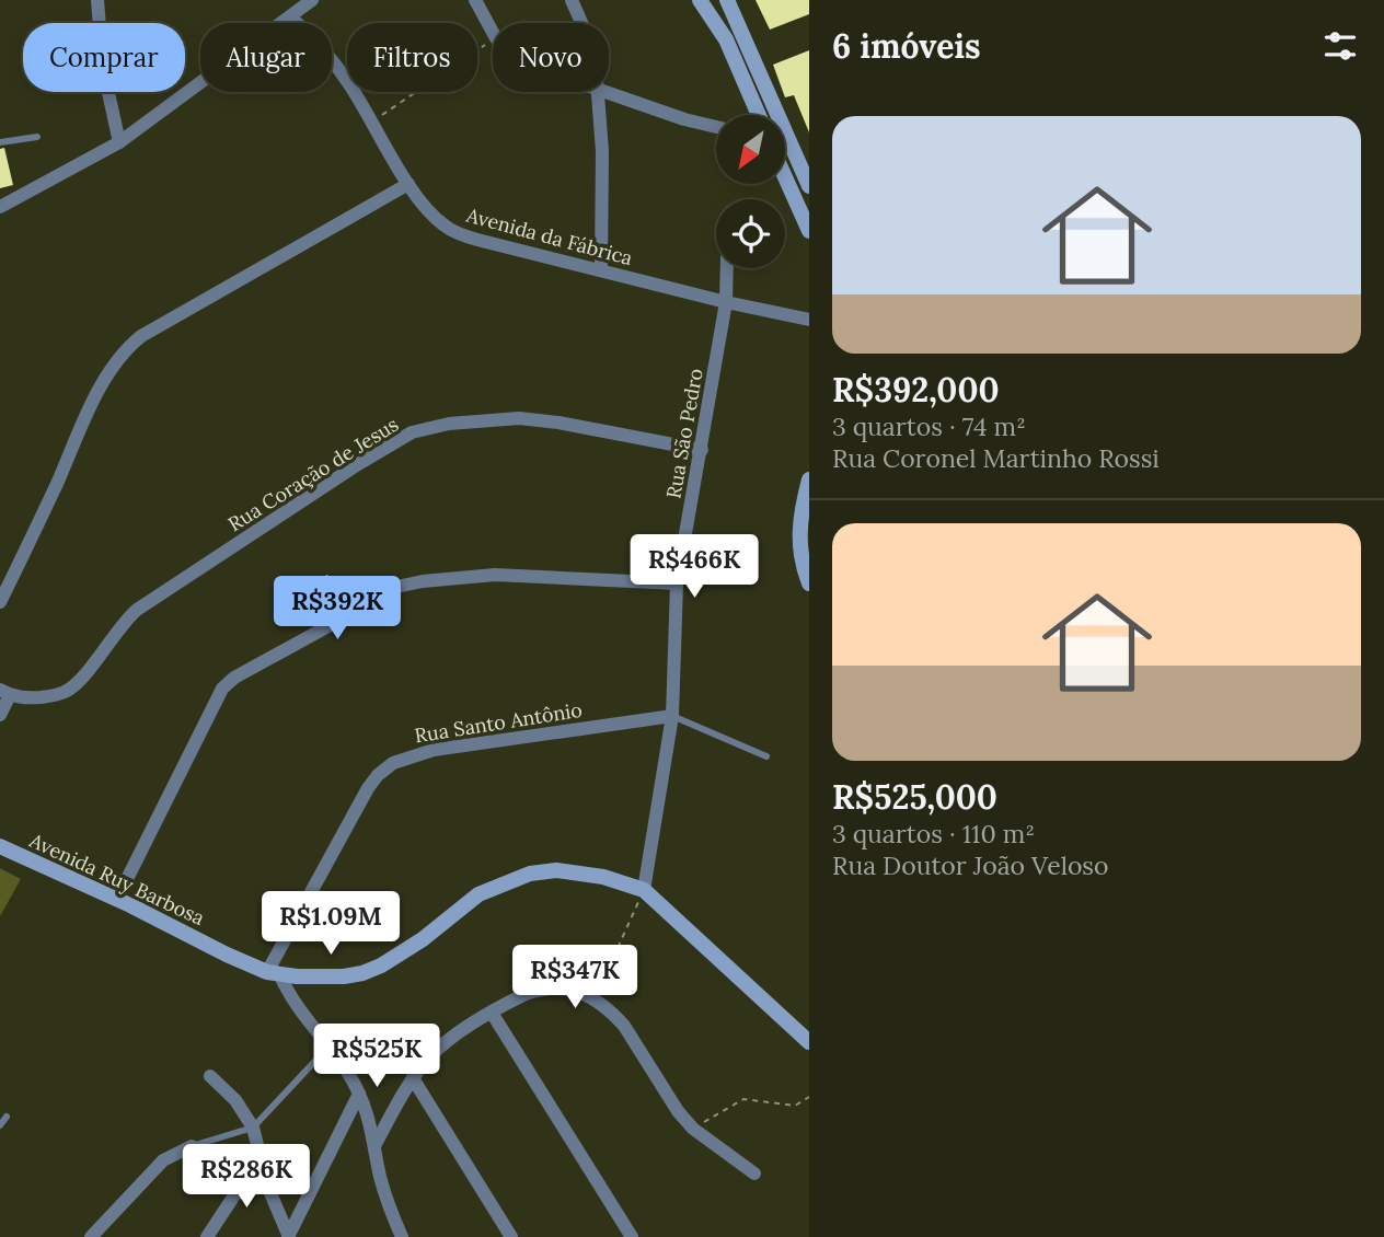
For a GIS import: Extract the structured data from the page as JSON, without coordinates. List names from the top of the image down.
{
  "streets": {
    "street": [
      "Avenida da Fábrica",
      "Rua São Pedro",
      "Rua Coração de Jesus",
      "Rua Santo Antônio",
      "Avenida Ruy Barbosa"
    ]
  },
  "crossings": [
    ["Avenida da Fábrica", "Rua São Pedro"],
    ["Rua São Pedro", "Rua Coração de Jesus"],
    ["Rua São Pedro", "Rua Santo Antônio"],
    ["Rua São Pedro", "Avenida Ruy Barbosa"],
    ["Rua Santo Antônio", "Avenida Ruy Barbosa"]
  ],
  "north": "bottom left",
  "page": {
    "heading": "6 imóveis",
    "chip": [
      "Comprar",
      "Alugar",
      "Filtros",
      "Novo"
    ],
    "list": [
      {
        "name": "R$392,000",
        "note": "3 quartos · 74 m² · Rua Coronel Martinho Rossi"
      },
      {
        "name": "R$525,000",
        "note": "3 quartos · 110 m² · Rua Doutor João Veloso"
      }
    ],
    "price": [
      "R$466K",
      "R$392K",
      "R$1.09M",
      "R$347K",
      "R$525K",
      "R$286K"
    ]
  }
}
